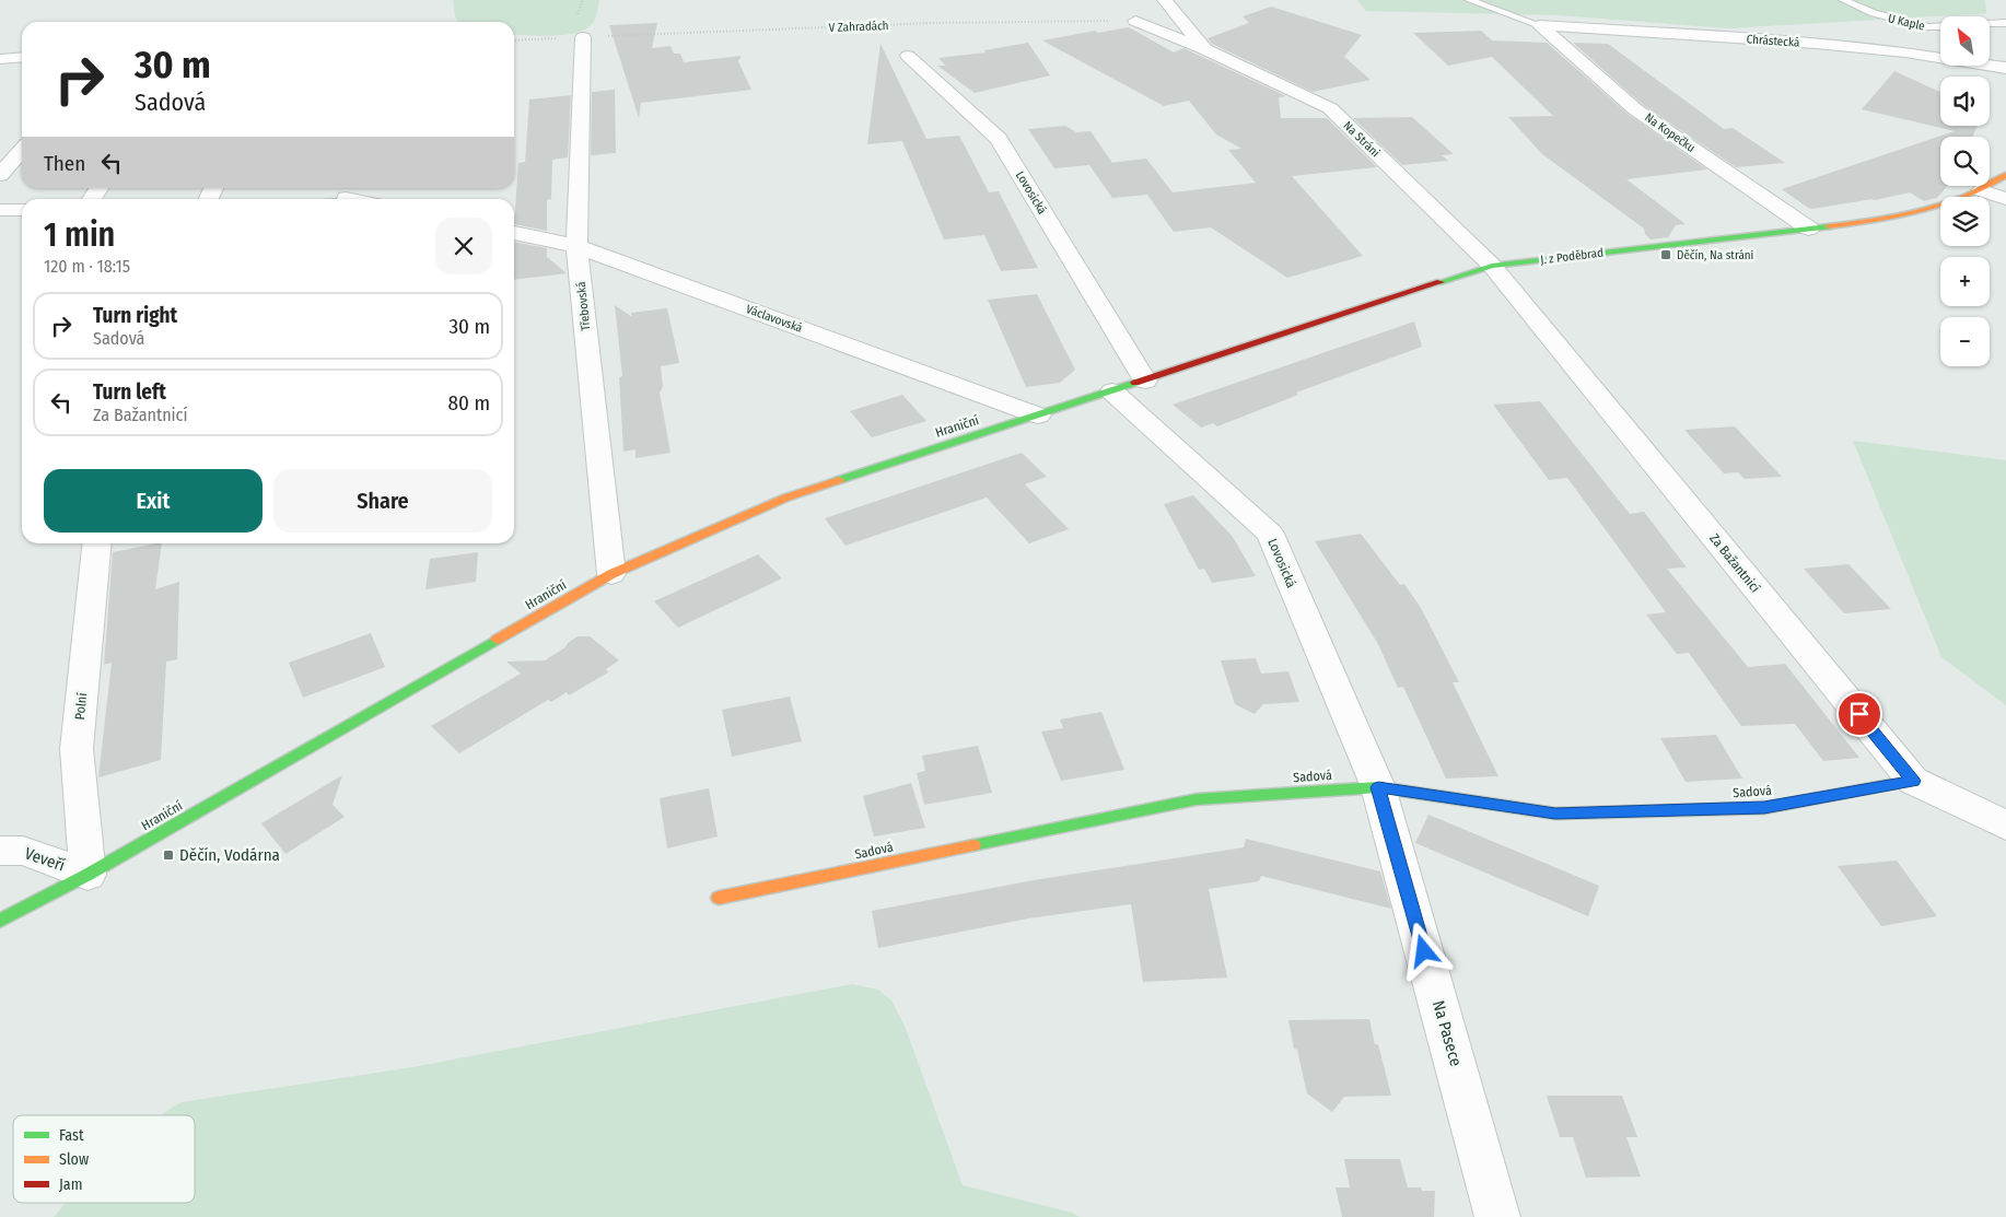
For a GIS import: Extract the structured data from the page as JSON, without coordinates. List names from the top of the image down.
{
  "streets": {
    "street": [
      "Chrástecká",
      "Na Kopečku",
      "Na Stráni",
      "Lovosická",
      "J. z Poděbrad",
      "Třebovská",
      "Václavovská",
      "Hraniční",
      "Za Bažantnicí",
      "Polní",
      "Sadová",
      "Veveří",
      "Na Pasece"
    ],
    "lane": ["U Kaple"],
    "path": ["V Zahradách"]
  },
  "crossings": [
    ["V Zahradách", "Na Stráni"],
    ["V Zahradách", "Třebovská"],
    ["Chrástecká", "Na Kopečku"],
    ["Na Kopečku", "J. z Poděbrad"],
    ["Na Stráni", "J. z Poděbrad"],
    ["Na Stráni", "Za Bažantnicí"],
    ["Lovosická", "J. z Poděbrad"],
    ["Lovosická", "Hraniční"],
    ["Lovosická", "Sadová"],
    ["Lovosická", "Na Pasece"],
    ["J. z Poděbrad", "Hraniční"],
    ["J. z Poděbrad", "Za Bažantnicí"],
    ["Třebovská", "Václavovská"],
    ["Třebovská", "Hraniční"],
    ["Václavovská", "Hraniční"],
    ["Hraniční", "Polní"],
    ["Hraniční", "Veveří"],
    ["Za Bažantnicí", "Sadová"],
    ["Polní", "Veveří"],
    ["Sadová", "Na Pasece"]
  ],
  "places": {
    "transit": ["Děčín, Na stráni", "Děčín, Vodárna"]
  },
  "legend": ["Fast", "Slow", "Jam"],
  "north": "top left",
  "page": {
    "map_buttons": ["+", "−"],
    "turn": ["30 m", "Sadová"],
    "then": "Then",
    "heading": ["1 min", "120 m · 18:15"],
    "list": [
      {
        "name": "Turn right",
        "note": "Sadová",
        "value": "30 m"
      },
      {
        "name": "Turn left",
        "note": "Za Bažantnicí",
        "value": "80 m"
      }
    ],
    "buttons": ["Exit", "Share"]
  }
}
